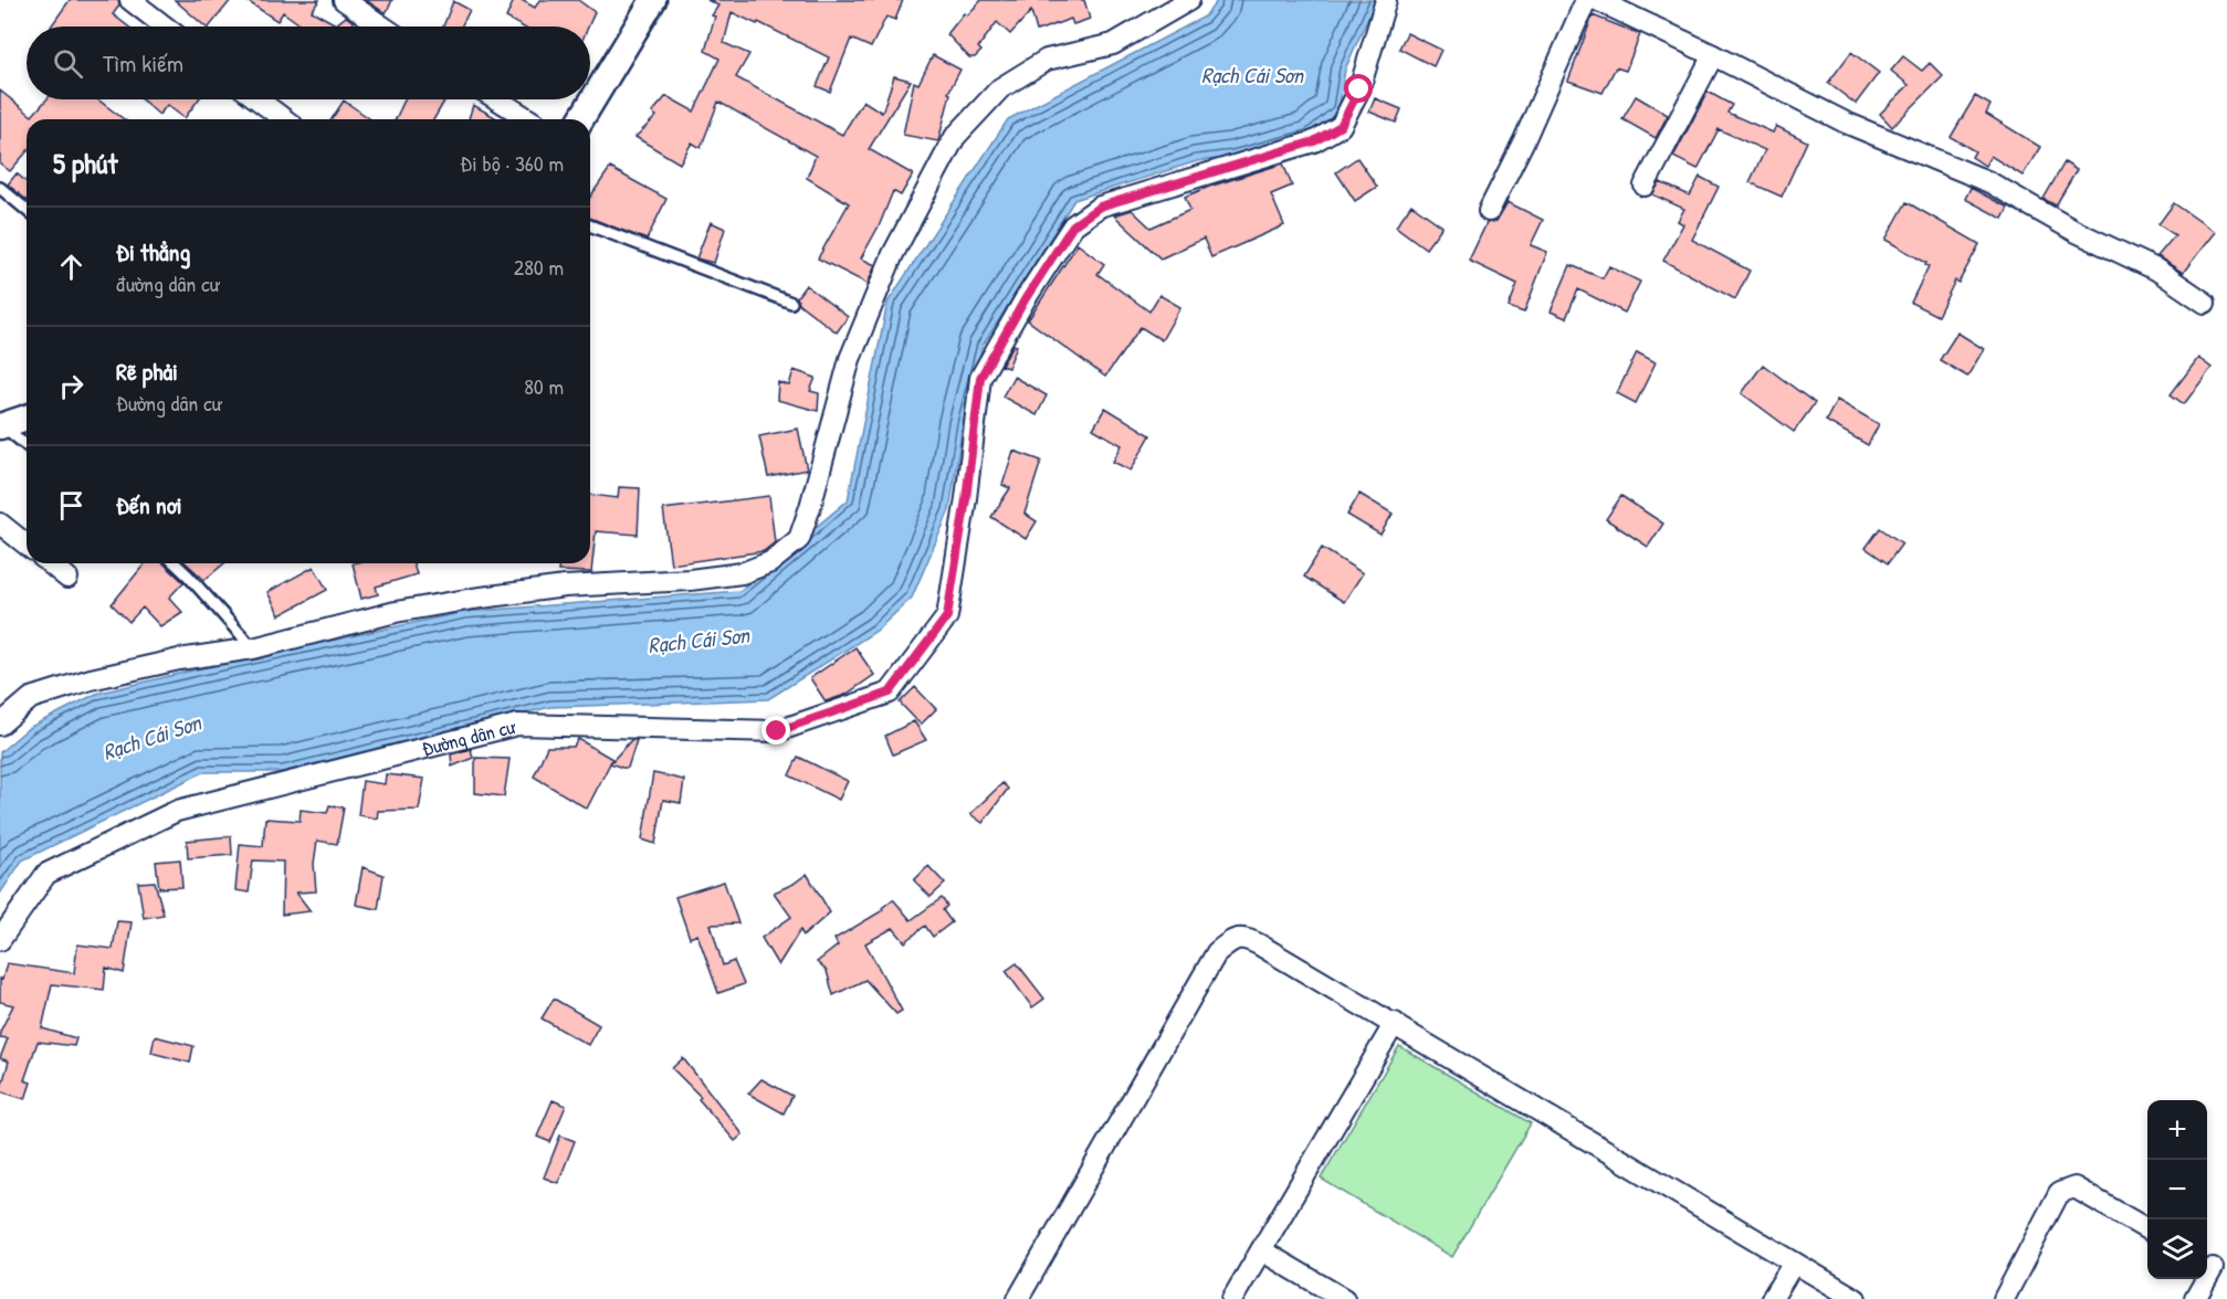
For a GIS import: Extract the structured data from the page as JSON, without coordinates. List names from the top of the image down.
{
  "streets": {
    "street": ["Đường dân cư"]
  },
  "water": ["Rạch Cái Sơn"],
  "page": {
    "search": "Tìm kiếm",
    "heading": ["5 phút", "Đi bộ · 360 m"],
    "list": [
      ["Đi thẳng", "đường dân cư", "280 m"],
      ["Rẽ phải", "Đường dân cư", "80 m"],
      "Đến nơi"
    ],
    "map_buttons": ["+", "−"]
  }
}
